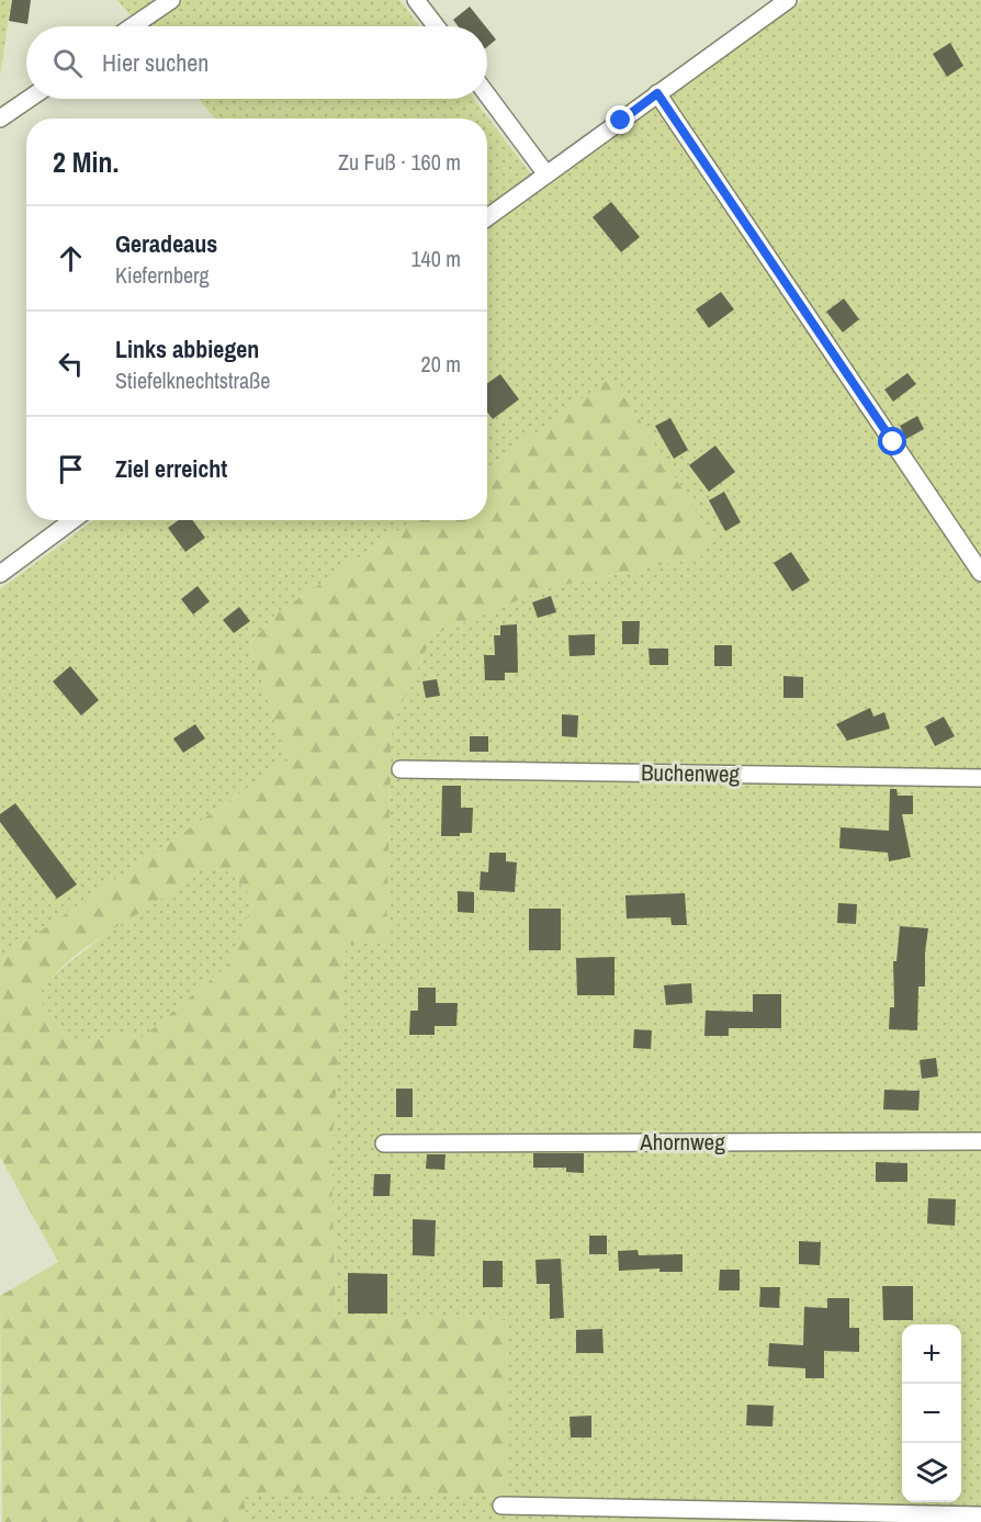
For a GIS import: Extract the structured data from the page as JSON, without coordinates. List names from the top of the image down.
{
  "streets": {
    "street": ["Buchenweg", "Ahornweg"]
  },
  "page": {
    "search": "Hier suchen",
    "heading": ["2 Min.", "Zu Fuß · 160 m"],
    "list": [
      ["Geradeaus", "Kiefernberg", "140 m"],
      ["Links abbiegen", "Stiefelknechtstraße", "20 m"],
      "Ziel erreicht"
    ],
    "map_buttons": ["+", "−"]
  }
}
